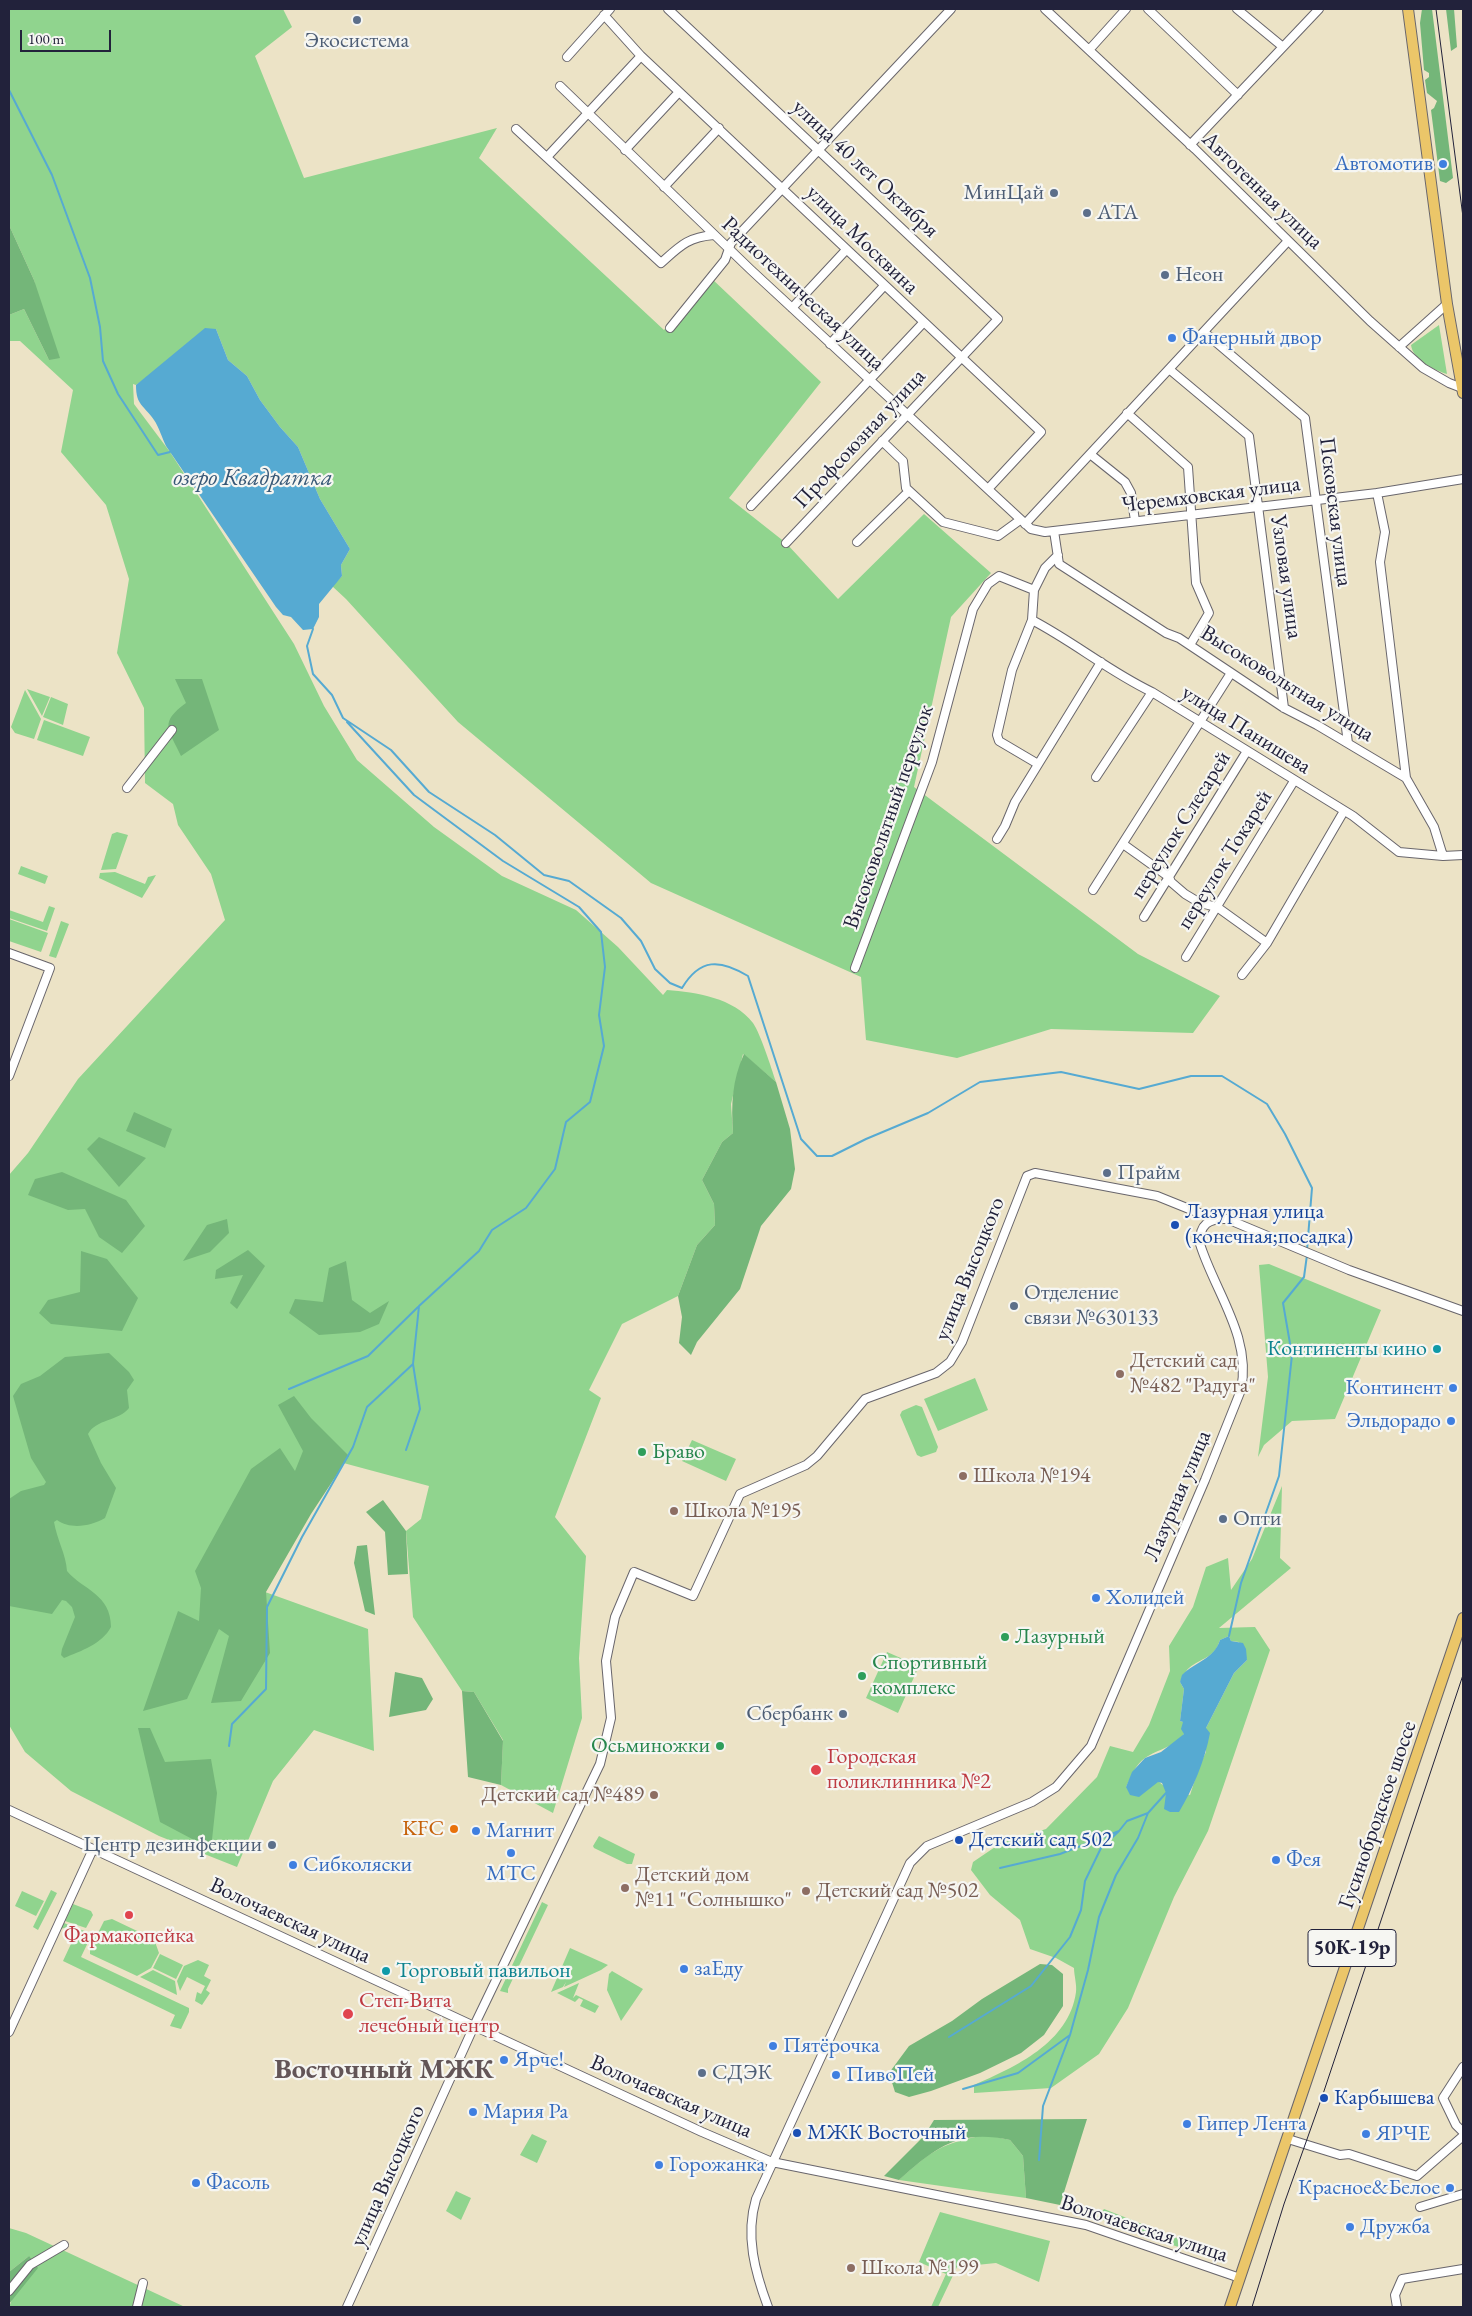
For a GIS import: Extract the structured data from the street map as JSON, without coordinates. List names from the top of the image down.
{
  "streets": {
    "main road": ["Гусинобродское шоссе", "50К-19р"],
    "street": [
      "улица 40 лет Октября",
      "Автогенная улица",
      "улица Москвина",
      "Радиотехническая улица",
      "Профсоюзная улица",
      "Черемховская улица",
      "Псковская улица",
      "Узловая улица",
      "Высоковольтная улица",
      "улица Панишева",
      "Высоковольтный переулок",
      "переулок Слесарей",
      "переулок Токарей",
      "улица Высоцкого",
      "Лазурная улица",
      "Волочаевская улица"
    ]
  },
  "crossings": [
    ["улица 40 лет Октября", "улица Москвина"],
    ["улица 40 лет Октября", "Профсоюзная улица"],
    ["улица Москвина", "Радиотехническая улица"],
    ["улица Москвина", "Профсоюзная улица"],
    ["Радиотехническая улица", "Профсоюзная улица"],
    ["Радиотехническая улица", "Черемховская улица"],
    ["Черемховская улица", "Псковская улица"],
    ["Черемховская улица", "Узловая улица"],
    ["Псковская улица", "Высоковольтная улица"],
    ["Узловая улица", "Высоковольтная улица"],
    ["Высоковольтная улица", "улица Панишева"],
    ["улица Панишева", "переулок Слесарей"],
    ["улица Панишева", "переулок Токарей"],
    ["улица Высоцкого", "Лазурная улица"],
    ["улица Высоцкого", "Волочаевская улица"],
    ["Лазурная улица", "Волочаевская улица"],
    ["Гусинобродское шоссе", "Волочаевская улица"]
  ],
  "districts": ["Восточный МЖК"],
  "water": ["озеро Квадратка"],
  "places": [
    "Экосистема",
    "Автомотив",
    "МинЦай",
    "АТА",
    "Неон",
    "Фанерный двор",
    "Прайм",
    "Лазурная улица (конечная;посадка)",
    "Отделение связи №630133",
    "Континенты кино",
    "Детский сад №482 \"Радуга\"",
    "Континент",
    "Эльдорадо",
    "Браво",
    "Школа №194",
    "Школа №195",
    "Опти",
    "Холидей",
    "Лазурный",
    "Спортивный комплекс",
    "Сбербанк",
    "Осьминожки",
    "Городская поликлинника №2",
    "Детский сад №489",
    "KFC",
    "Магнит",
    "Детский сад 502",
    "Центр дезинфекции",
    "МТС",
    "Фея",
    "Сибколяски",
    "Детский дом №11 \"Солнышко\"",
    "Детский сад №502",
    "Фармакопейка",
    "заЕду",
    "Торговый павильон",
    "Степ-Вита лечебный центр",
    "Пятёрочка",
    "Ярче!",
    "СДЭК",
    "ПивоПей",
    "Карбышева",
    "Мария Ра",
    "Гипер Лента",
    "МЖК Восточный",
    "ЯРЧЕ",
    "Горожанка",
    "Фасоль",
    "Красное&Белое",
    "Дружба",
    "Школа №199"
  ],
  "scale_bar": "100 m"
}
